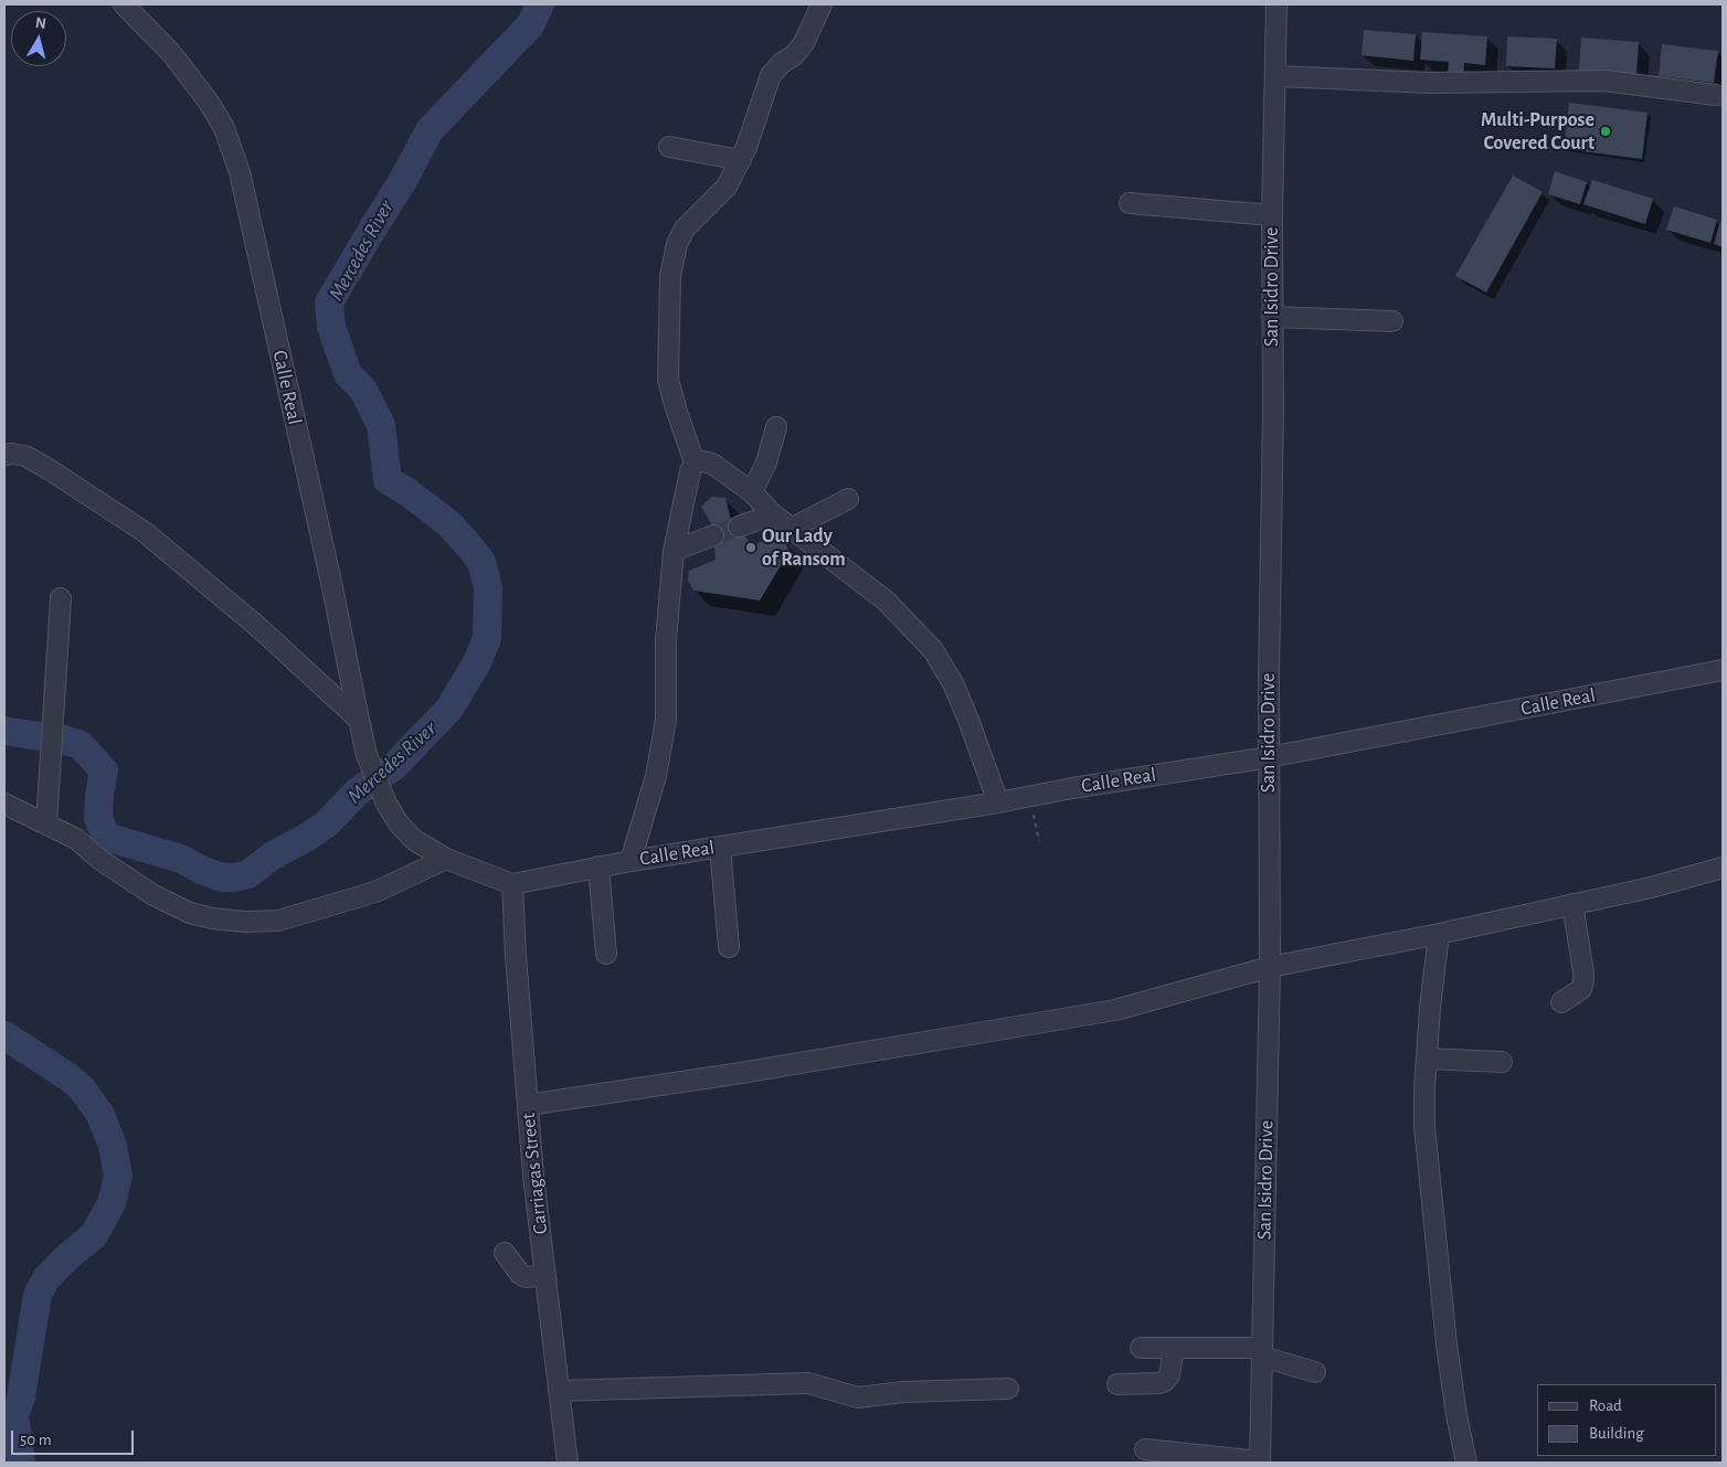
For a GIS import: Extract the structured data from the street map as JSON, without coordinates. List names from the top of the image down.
{
  "streets": {
    "street": ["San Isidro Drive", "Calle Real", "Carriagas Street"]
  },
  "crossings": [
    ["San Isidro Drive", "Calle Real"],
    ["Calle Real", "Carriagas Street"]
  ],
  "water": ["Mercedes River"],
  "places": ["Multi-Purpose Covered Court", "Our Lady of Ransom"],
  "legend": ["Road", "Building"],
  "scale_bar": "50 m",
  "north": "top"
}
